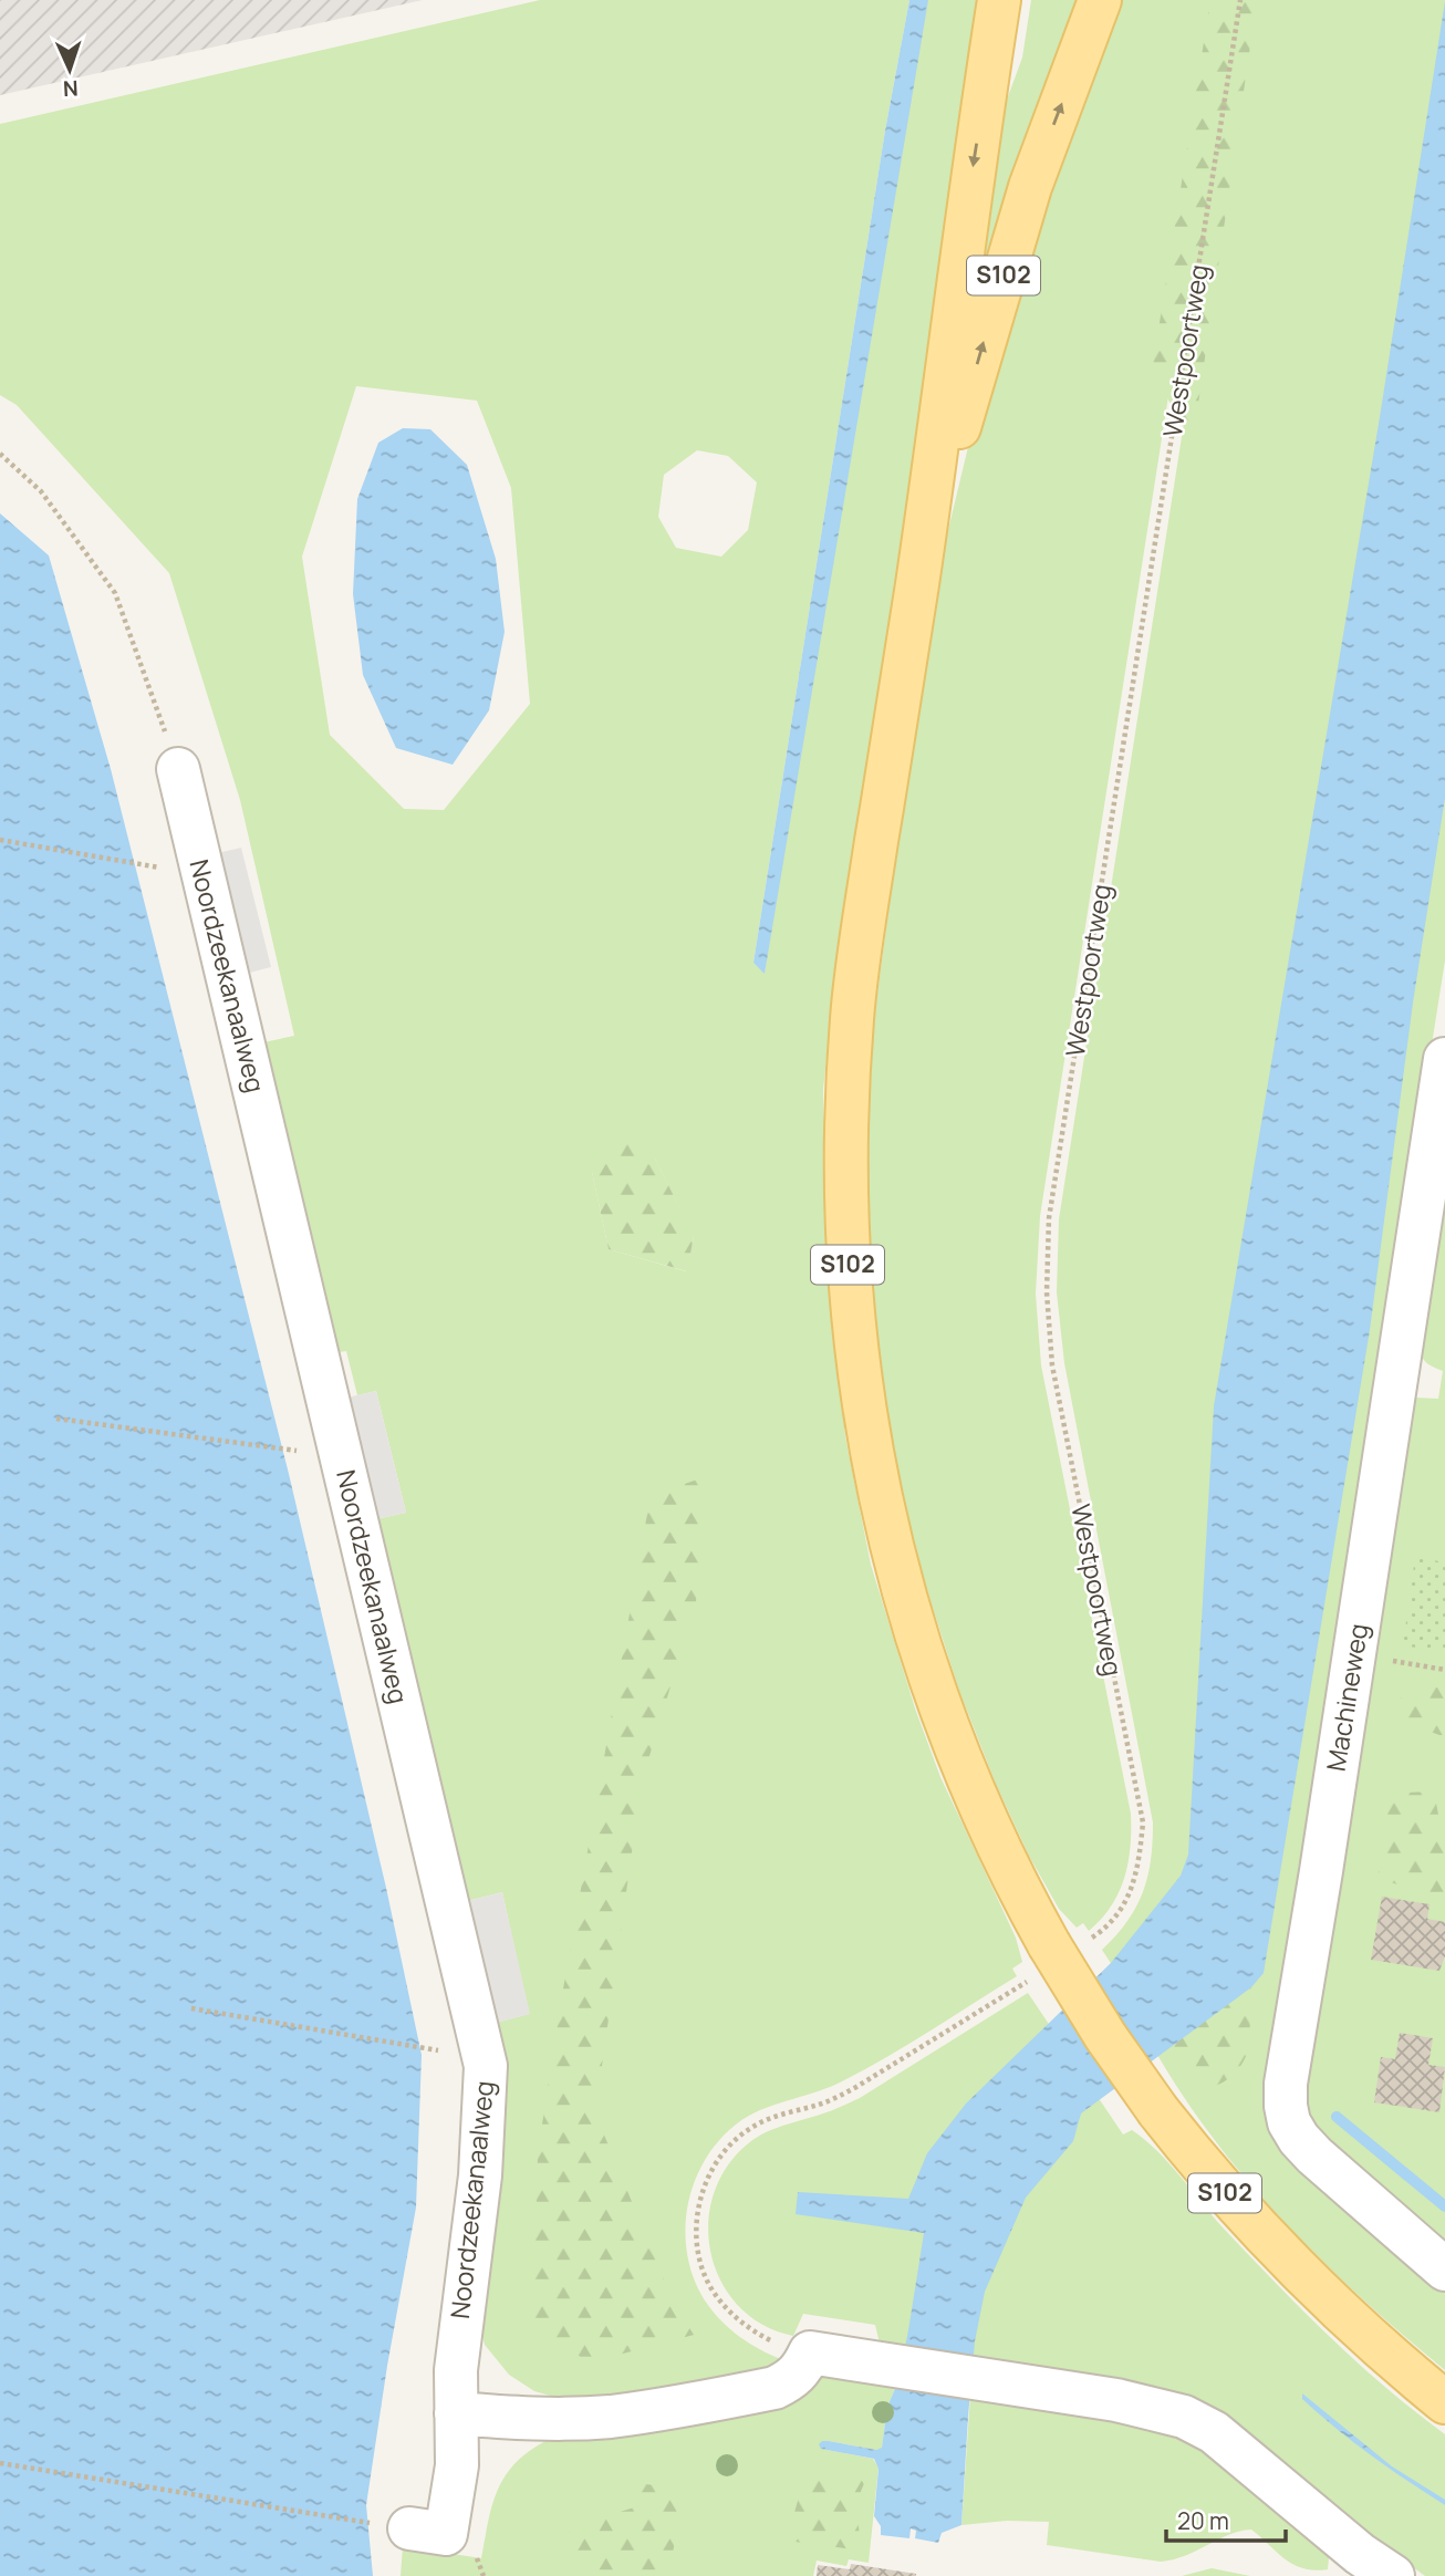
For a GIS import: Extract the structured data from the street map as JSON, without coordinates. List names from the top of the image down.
{
  "streets": {
    "main road": ["S102"],
    "street": ["Noordzeekanaalweg", "Machineweg"],
    "path": ["Westpoortweg"]
  },
  "scale_bar": "20 m",
  "north": "bottom"
}
